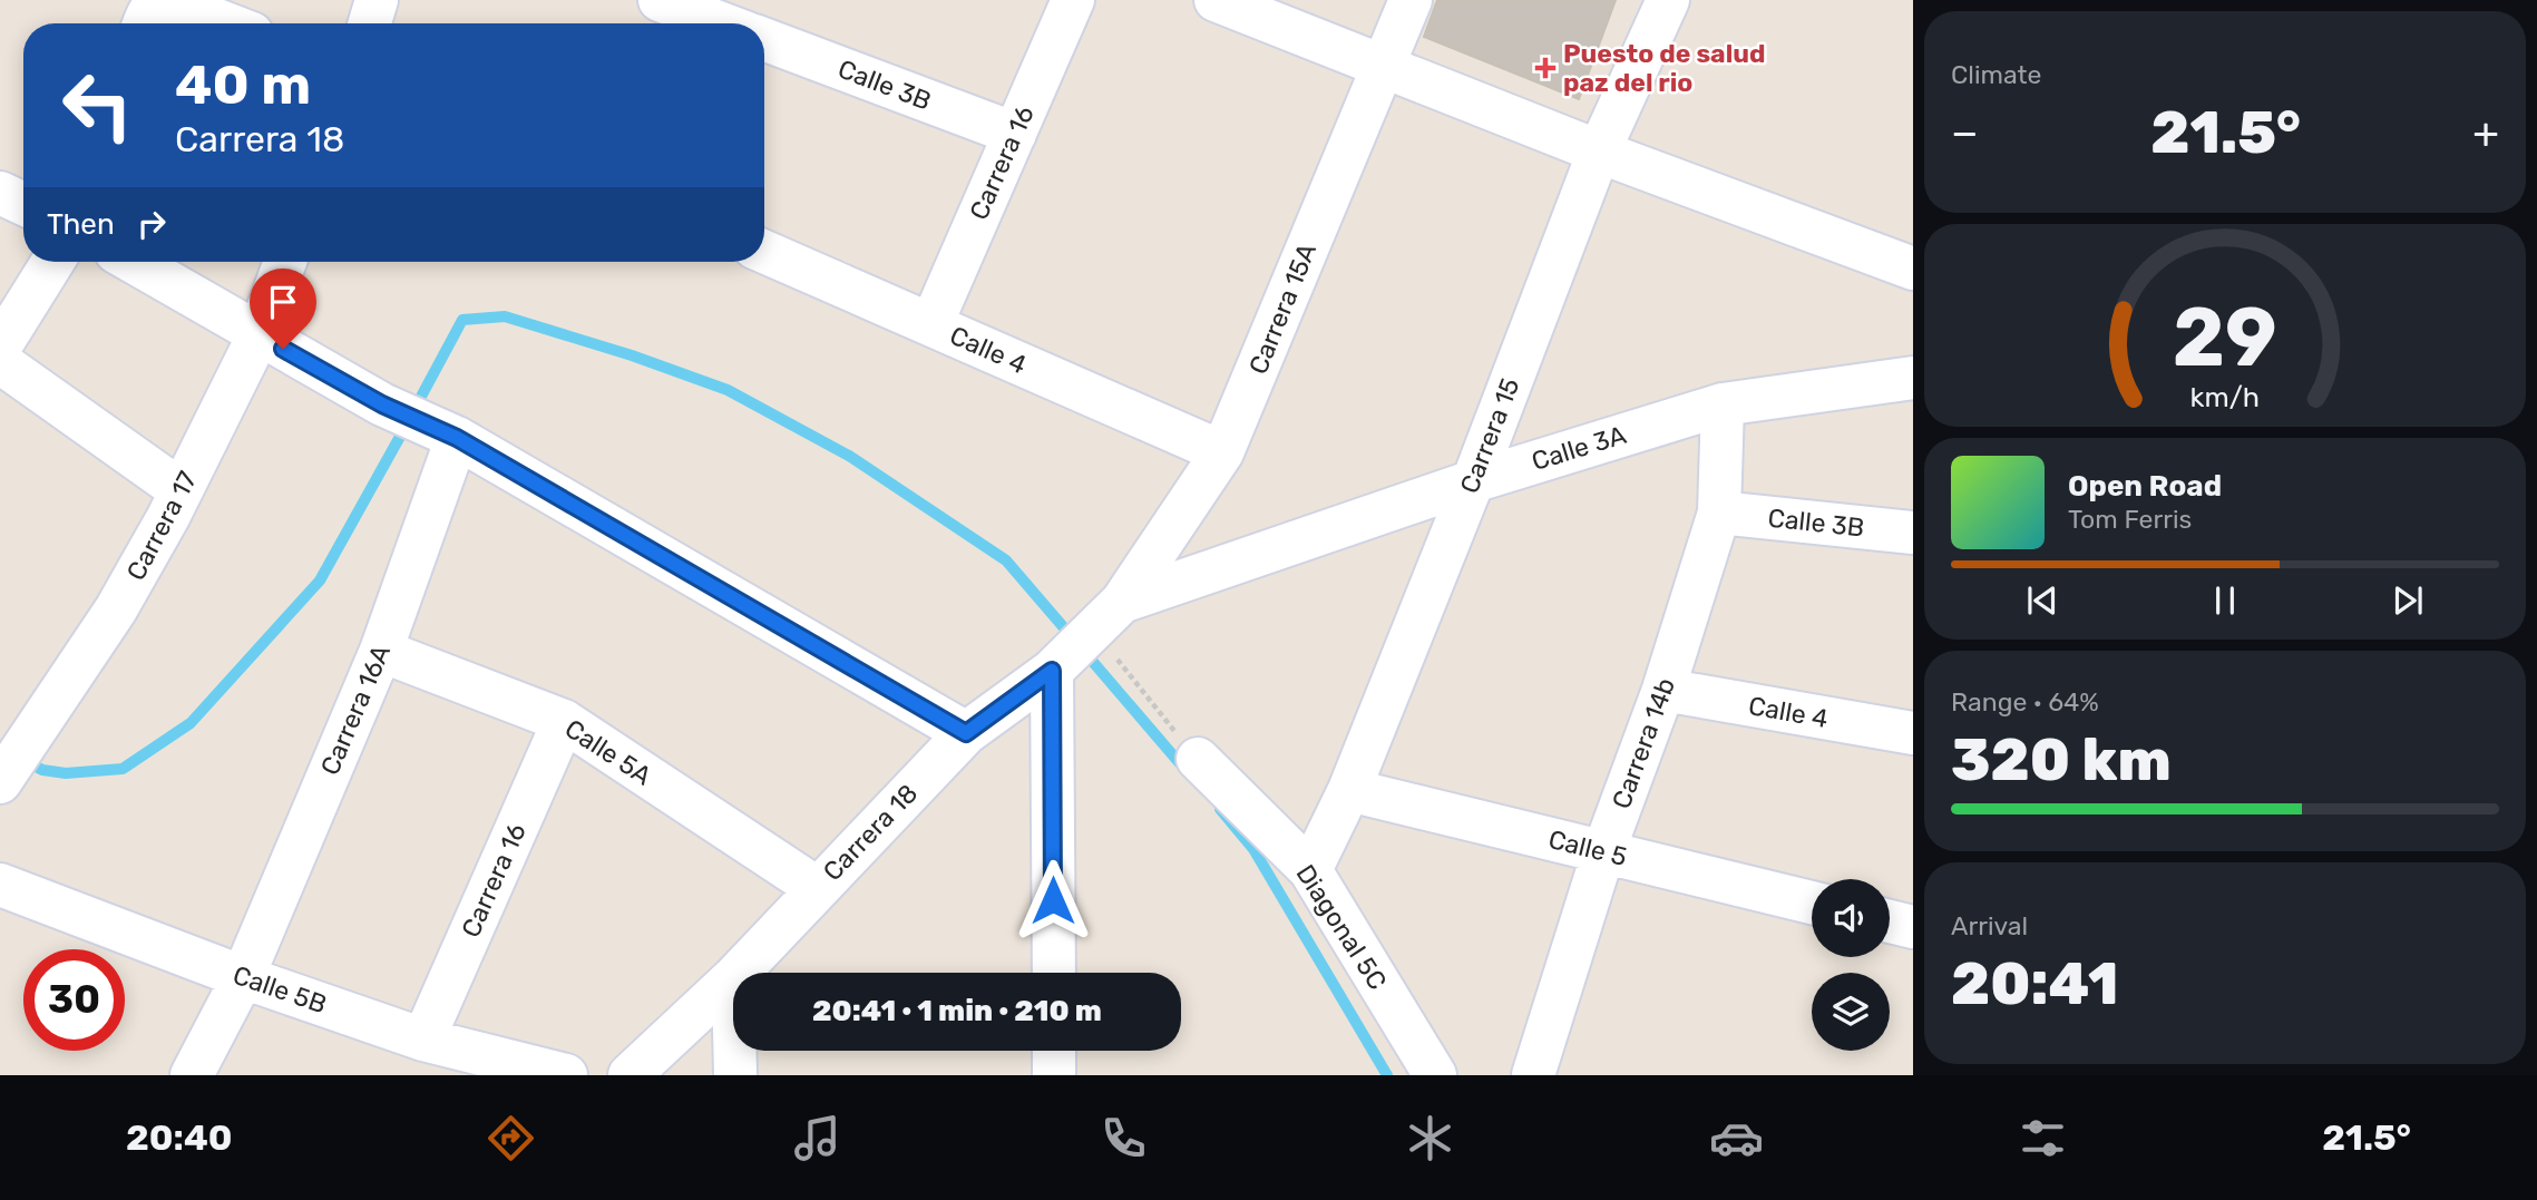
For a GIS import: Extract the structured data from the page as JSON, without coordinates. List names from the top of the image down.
{
  "streets": {
    "street": [
      "Calle 3B",
      "Carrera 16",
      "Carrera 15A",
      "Calle 4",
      "Carrera 15",
      "Calle 3A",
      "Carrera 17",
      "Carrera 16A",
      "Carrera 14b",
      "Calle 5A",
      "Carrera 18",
      "Calle 5",
      "Diagonal 5C",
      "Calle 5B"
    ]
  },
  "crossings": [
    ["Calle 3B", "Carrera 16"],
    ["Calle 3B", "Carrera 14b"],
    ["Carrera 16", "Calle 4"],
    ["Carrera 16", "Calle 5A"],
    ["Carrera 16", "Calle 5B"],
    ["Carrera 15A", "Calle 4"],
    ["Carrera 15A", "Calle 3A"],
    ["Carrera 15A", "Carrera 18"],
    ["Calle 4", "Carrera 14b"],
    ["Carrera 15", "Calle 3A"],
    ["Carrera 15", "Calle 5"],
    ["Carrera 15", "Diagonal 5C"],
    ["Calle 3A", "Carrera 14b"],
    ["Calle 3A", "Carrera 18"],
    ["Carrera 16A", "Calle 5A"],
    ["Carrera 16A", "Calle 5B"],
    ["Carrera 14b", "Calle 5"],
    ["Calle 5A", "Carrera 18"]
  ],
  "places": {
    "health": ["Puesto de salud paz del rio"]
  },
  "page": {
    "tile": [
      "Climate",
      ["Range · 64%", "320 km"],
      ["Arrival", "20:41"]
    ],
    "turn": ["40 m", "Carrera 18"],
    "heat": ["−", "21.5°", "+"],
    "then": "Then",
    "song": ["Open Road", "Tom Ferris"],
    "limit": "30",
    "trip": "20:41 · 1 min · 210 m",
    "tabs": ["20:40", "21.5°"],
    "gauge": ["29", "km/h"]
  }
}
